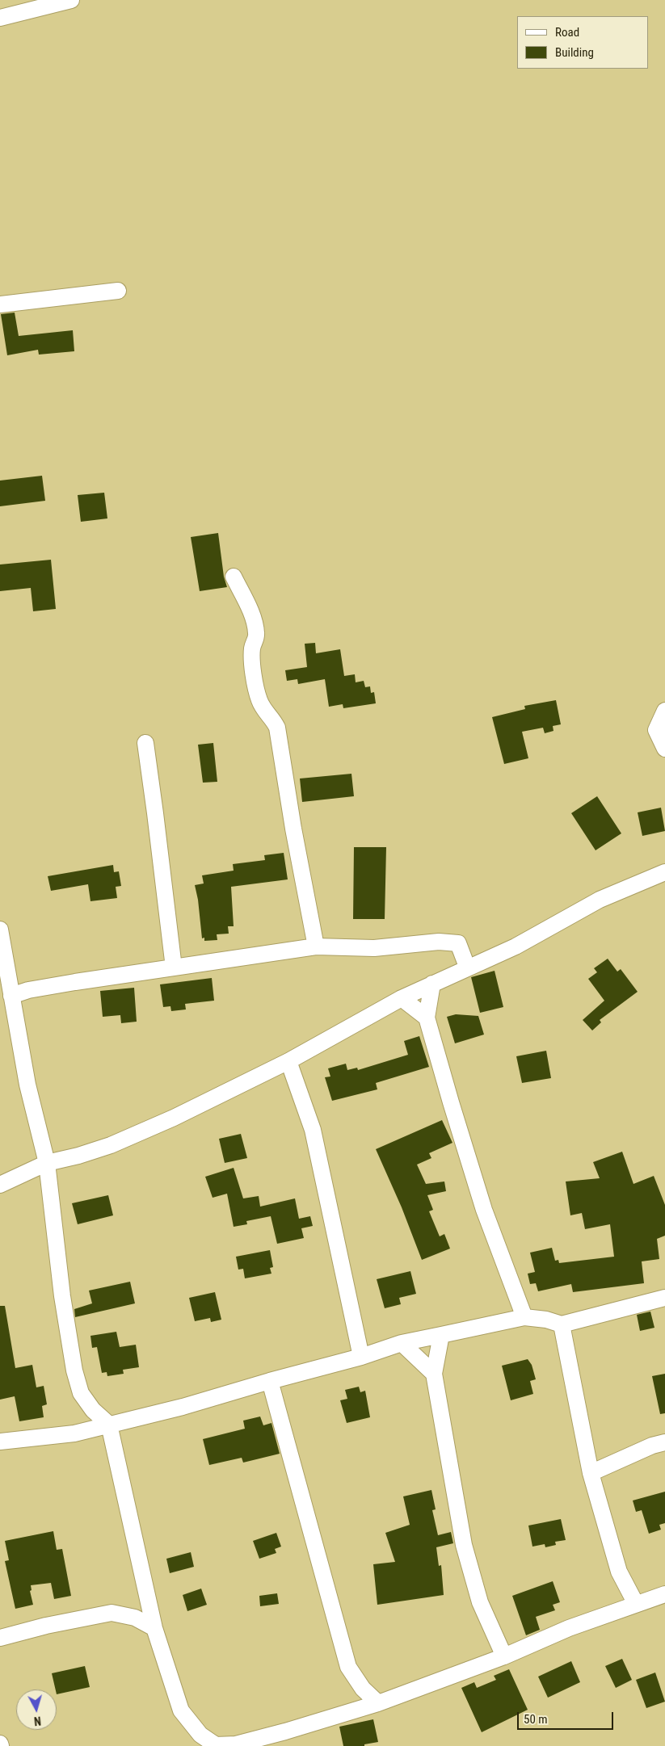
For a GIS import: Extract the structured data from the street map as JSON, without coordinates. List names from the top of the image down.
{
  "legend": ["Road", "Building"],
  "scale_bar": "50 m",
  "north": "bottom"
}
